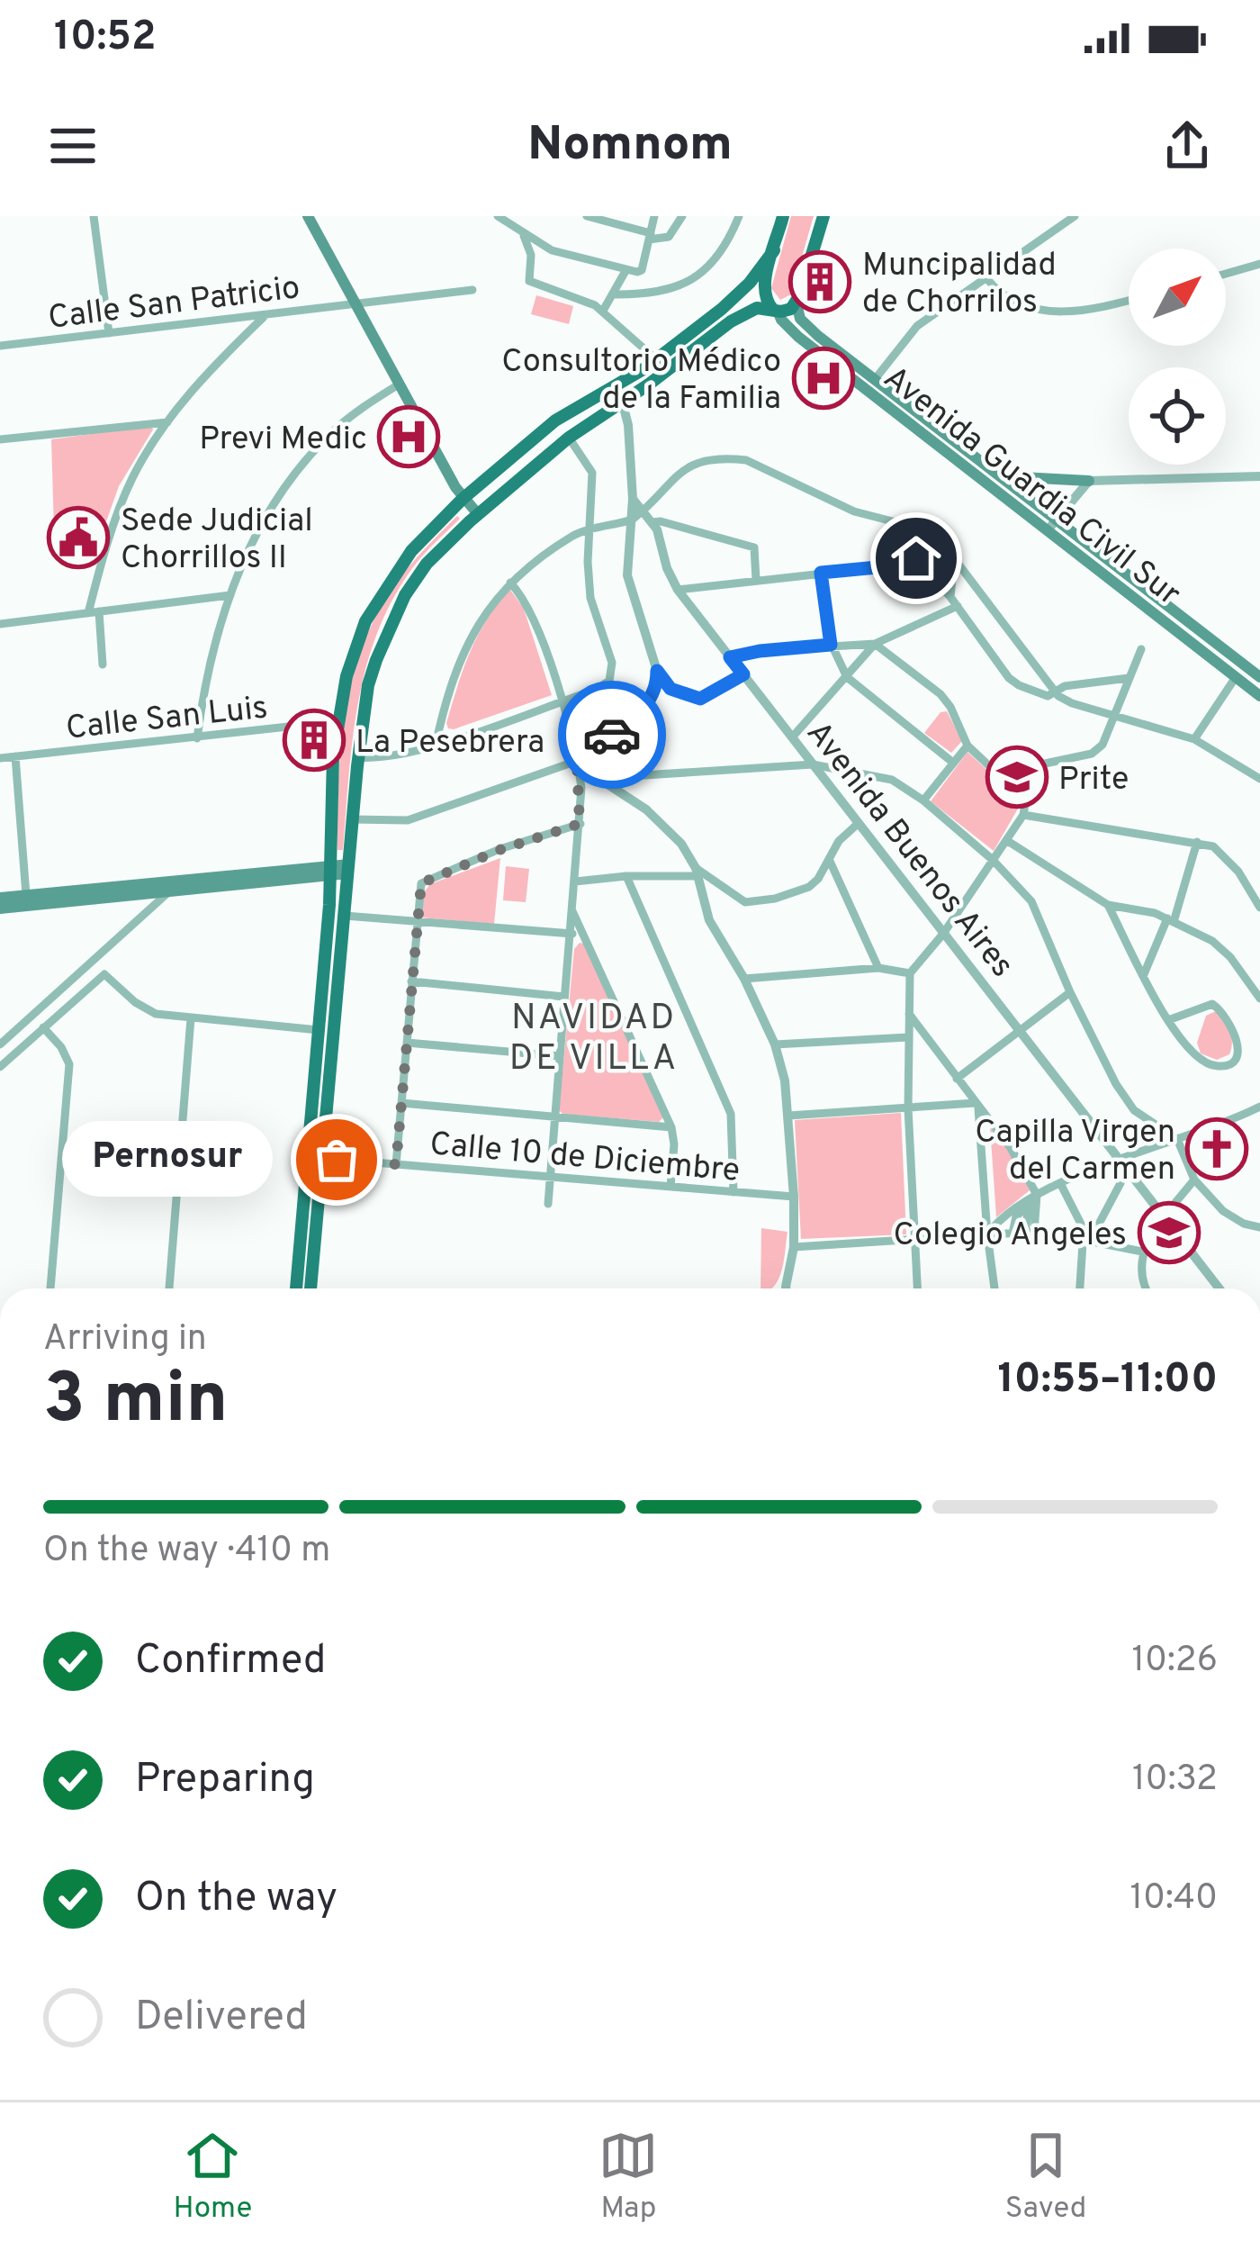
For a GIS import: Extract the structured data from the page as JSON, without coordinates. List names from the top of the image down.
{
  "streets": {
    "main road": ["Avenida Guardia Civil Sur"],
    "street": [
      "Calle San Patricio",
      "Calle San Luis",
      "Avenida Buenos Aires",
      "Calle 10 de Diciembre"
    ]
  },
  "districts": ["NAVIDAD DE VILLA"],
  "places": {
    "building": ["Muncipalidad de Chorrilos", "La Pesebrera"],
    "hospital": ["Consultorio Médico de la Familia", "Previ Medic"],
    "public building": ["Sede Judicial Chorrillos II"],
    "school or university": ["Prite", "Colegio Angeles"],
    "church": ["Capilla Virgen del Carmen"],
    "other": ["Pernosur"]
  },
  "north": "top right",
  "page": {
    "status": "10:52",
    "header": "Nomnom",
    "bubble": "Pernosur",
    "heading": ["3 min", "Arriving in", "10:55–11:00"],
    "bar": "On the way · 410 m",
    "list": [
      ["Confirmed", "10:26"],
      ["Preparing", "10:32"],
      ["On the way", "10:40"],
      "Delivered"
    ],
    "tabs": ["Home", "Map", "Saved"]
  }
}
